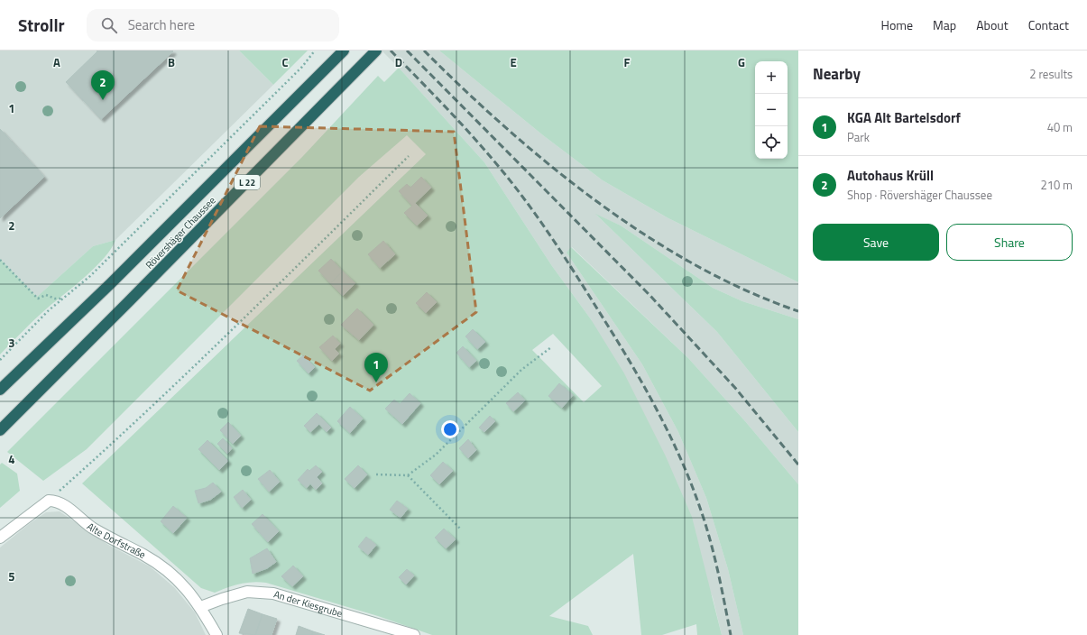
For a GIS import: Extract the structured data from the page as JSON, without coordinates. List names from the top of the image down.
{
  "streets": {
    "highway": ["L 22", "Rövershäger Chaussee"],
    "street": ["Alte Dorfstraße", "An der Kiesgrube"]
  },
  "crossings": [
    ["Alte Dorfstraße", "An der Kiesgrube"]
  ],
  "page": {
    "header": "Strollr",
    "search": "Search here",
    "nav": [
      "Home",
      "Map",
      "About",
      "Contact"
    ],
    "heading": ["Nearby", "2 results"],
    "map_buttons": ["+", "−"],
    "pins": ["2", "1"],
    "list": [
      {
        "mark": "1",
        "name": "KGA Alt Bartelsdorf",
        "note": "Park",
        "value": "40 m"
      },
      {
        "mark": "2",
        "name": "Autohaus Krüll",
        "note": "Shop · Rövershäger Chaussee",
        "value": "210 m"
      }
    ],
    "buttons": ["Save", "Share"]
  },
  "grid": {
    "columns": [
      "A",
      "B",
      "C",
      "D",
      "E",
      "F",
      "G"
    ],
    "rows": [
      "1",
      "2",
      "3",
      "4",
      "5"
    ]
  }
}
